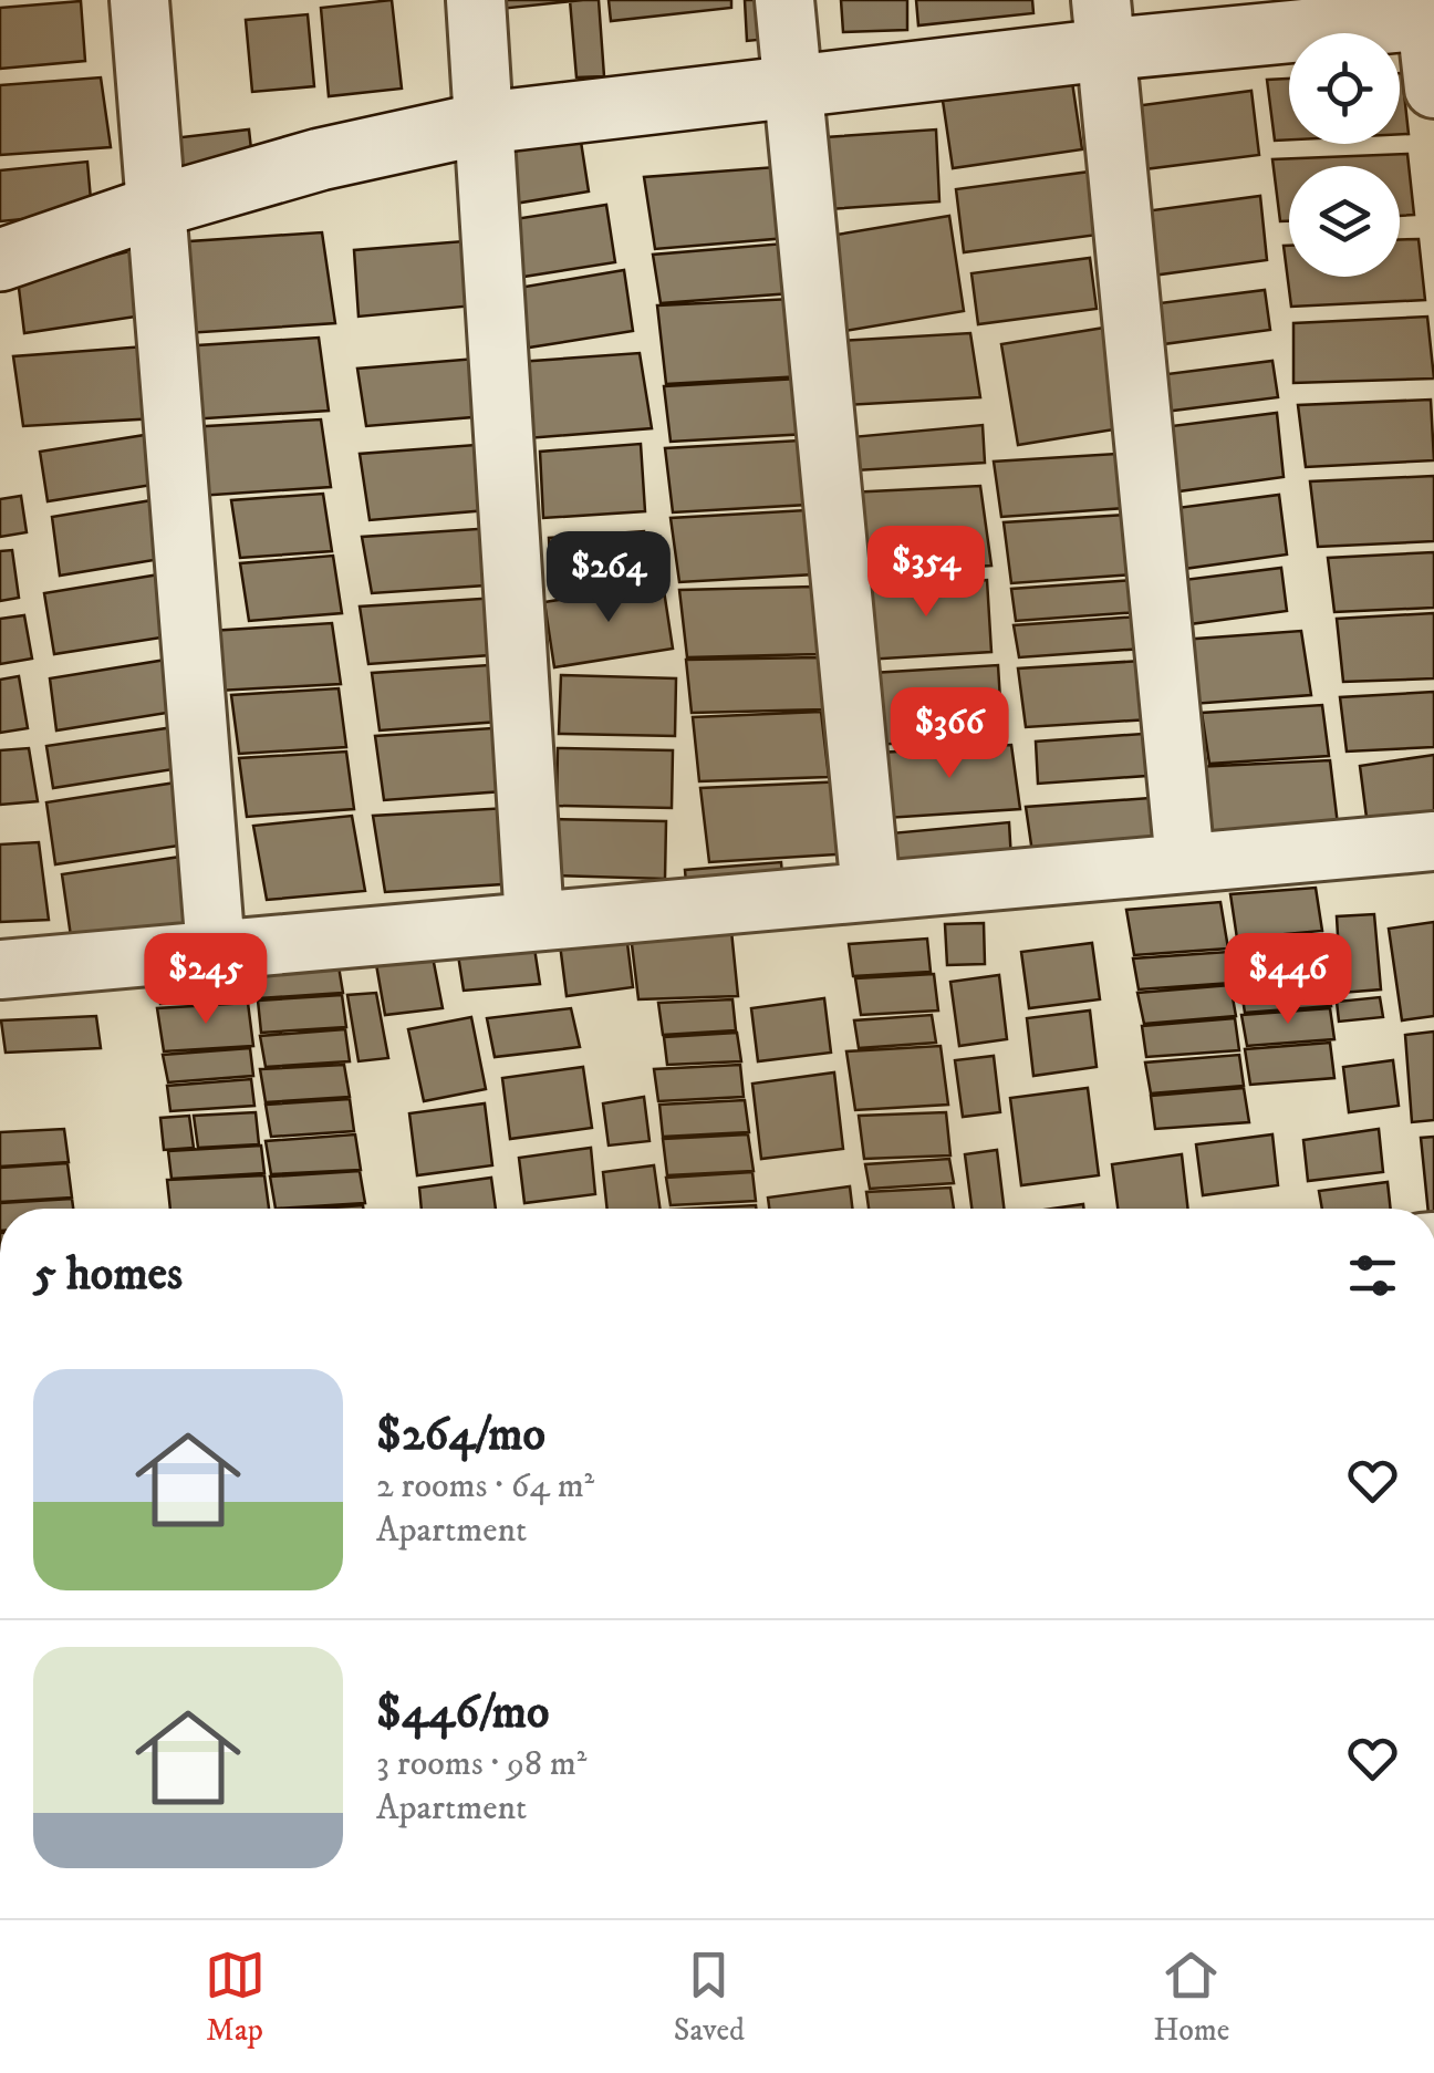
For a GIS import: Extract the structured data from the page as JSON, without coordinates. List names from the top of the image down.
{
  "page": {
    "price": [
      "$354",
      "$264",
      "$366",
      "$245",
      "$446"
    ],
    "heading": "5 homes",
    "list": [
      {
        "name": "$264/mo",
        "note": "2 rooms · 64 m² · Apartment"
      },
      {
        "name": "$446/mo",
        "note": "3 rooms · 98 m² · Apartment"
      }
    ],
    "tabs": ["Map", "Saved", "Home"]
  }
}
